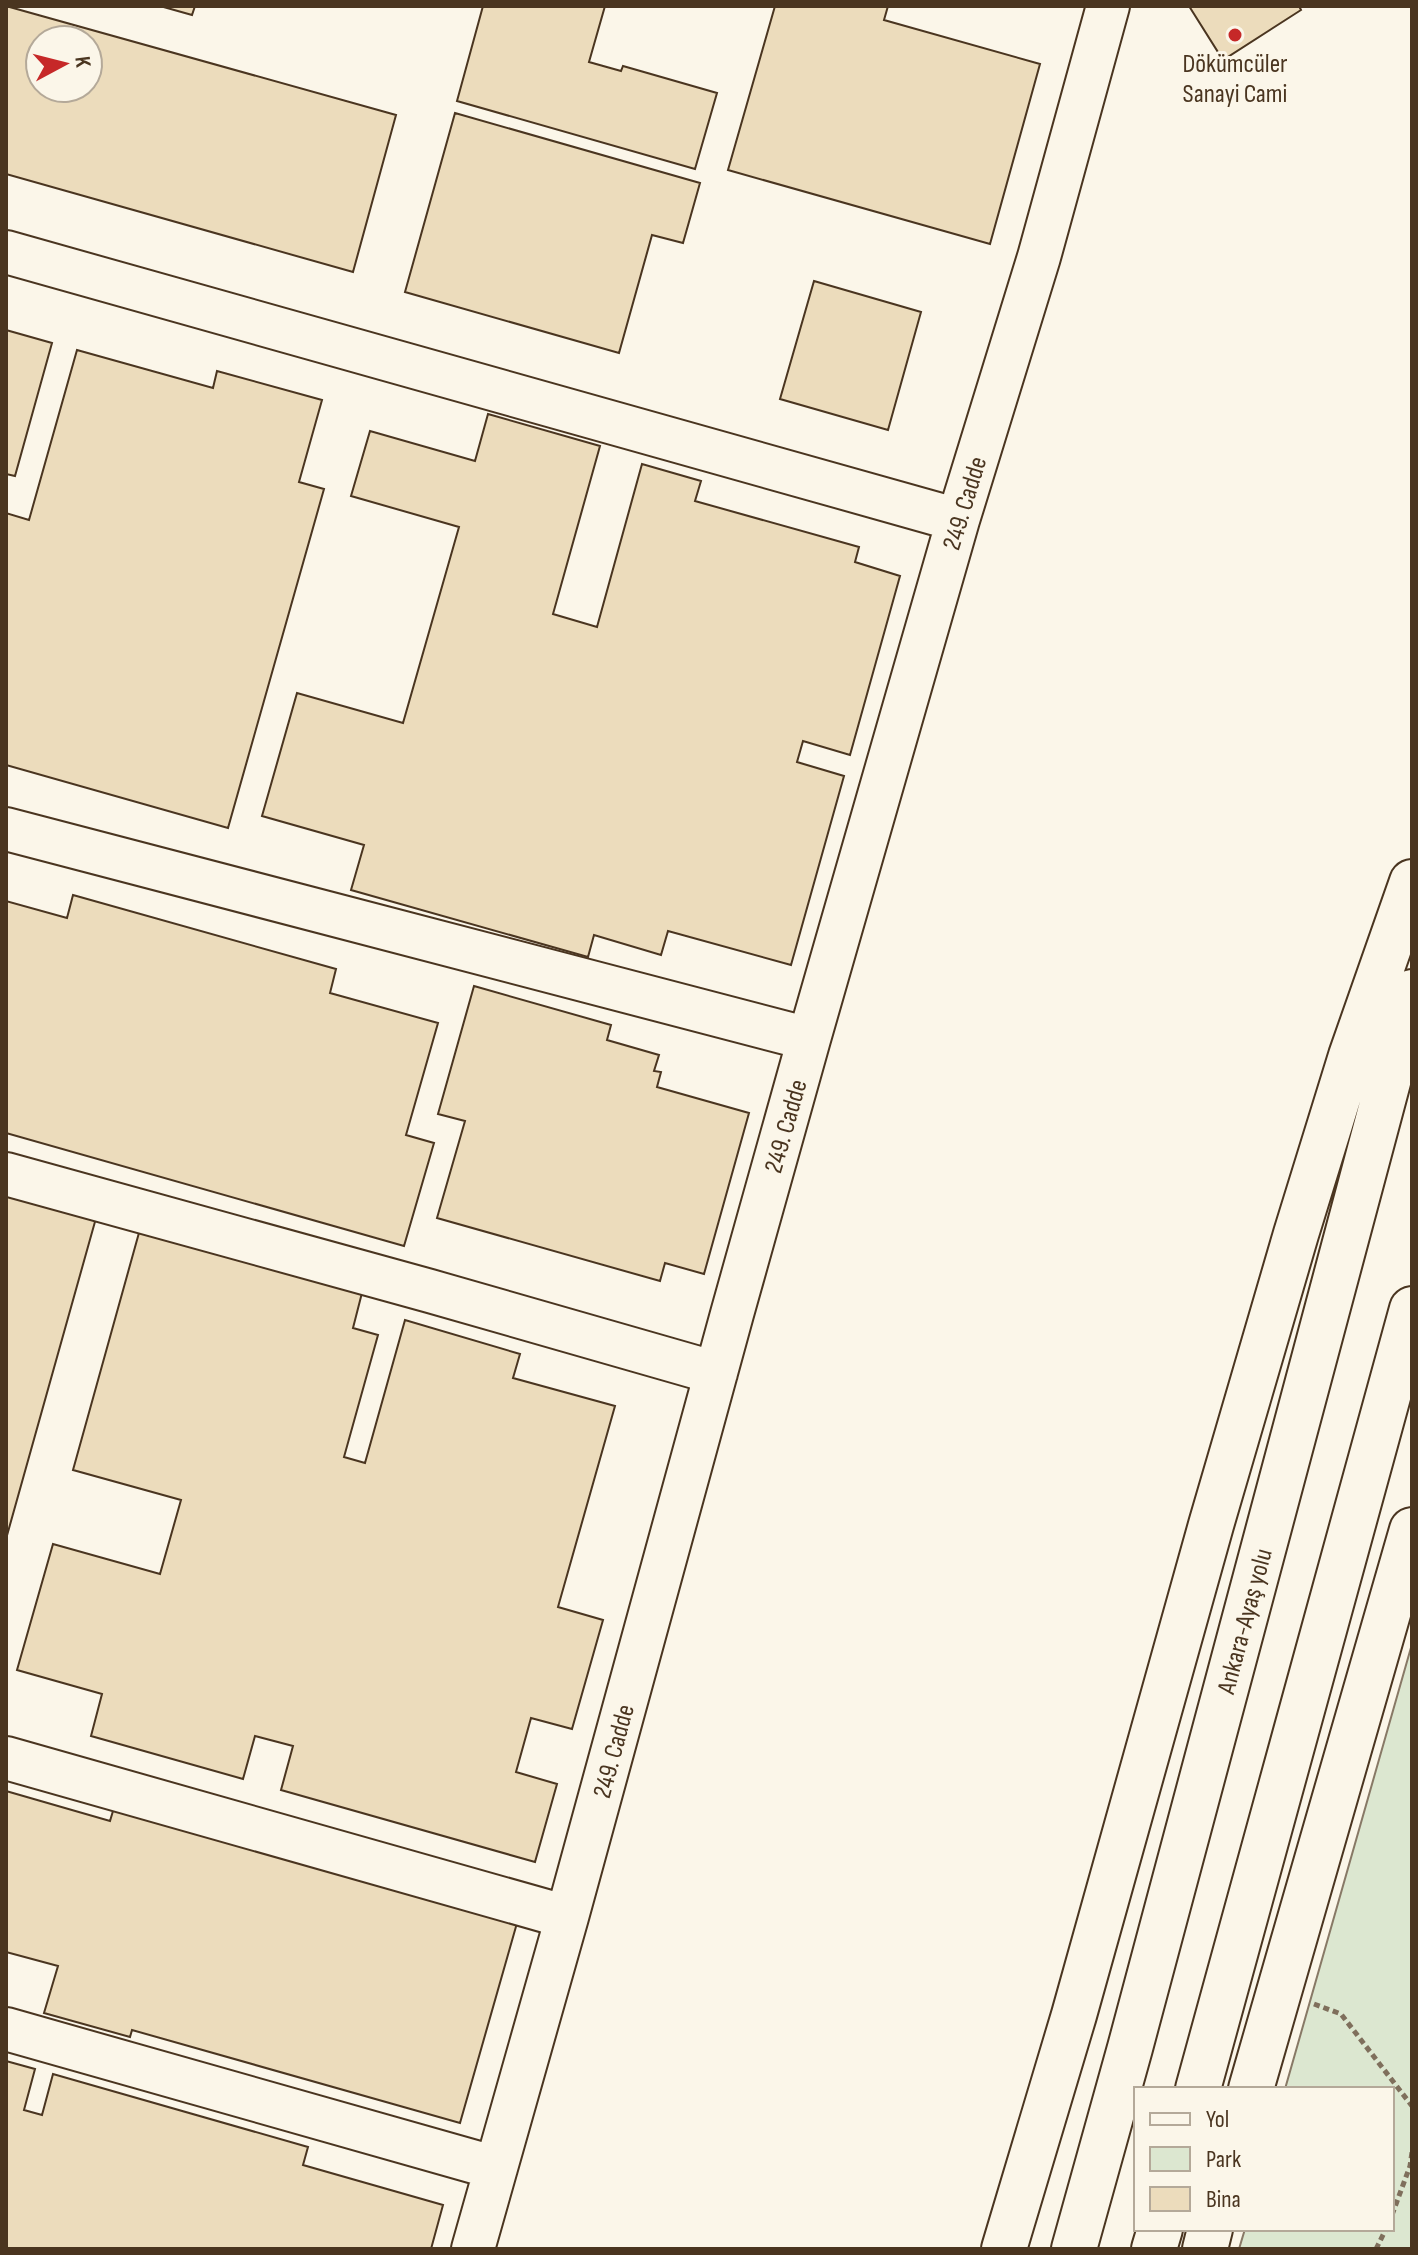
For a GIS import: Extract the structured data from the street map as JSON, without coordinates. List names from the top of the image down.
{
  "streets": {
    "highway": ["Ankara-Ayaş yolu"],
    "street": ["249. Cadde"]
  },
  "places": ["Dökümcüler Sanayi Cami"],
  "legend": ["Yol", "Park", "Bina"],
  "north": "right"
}
